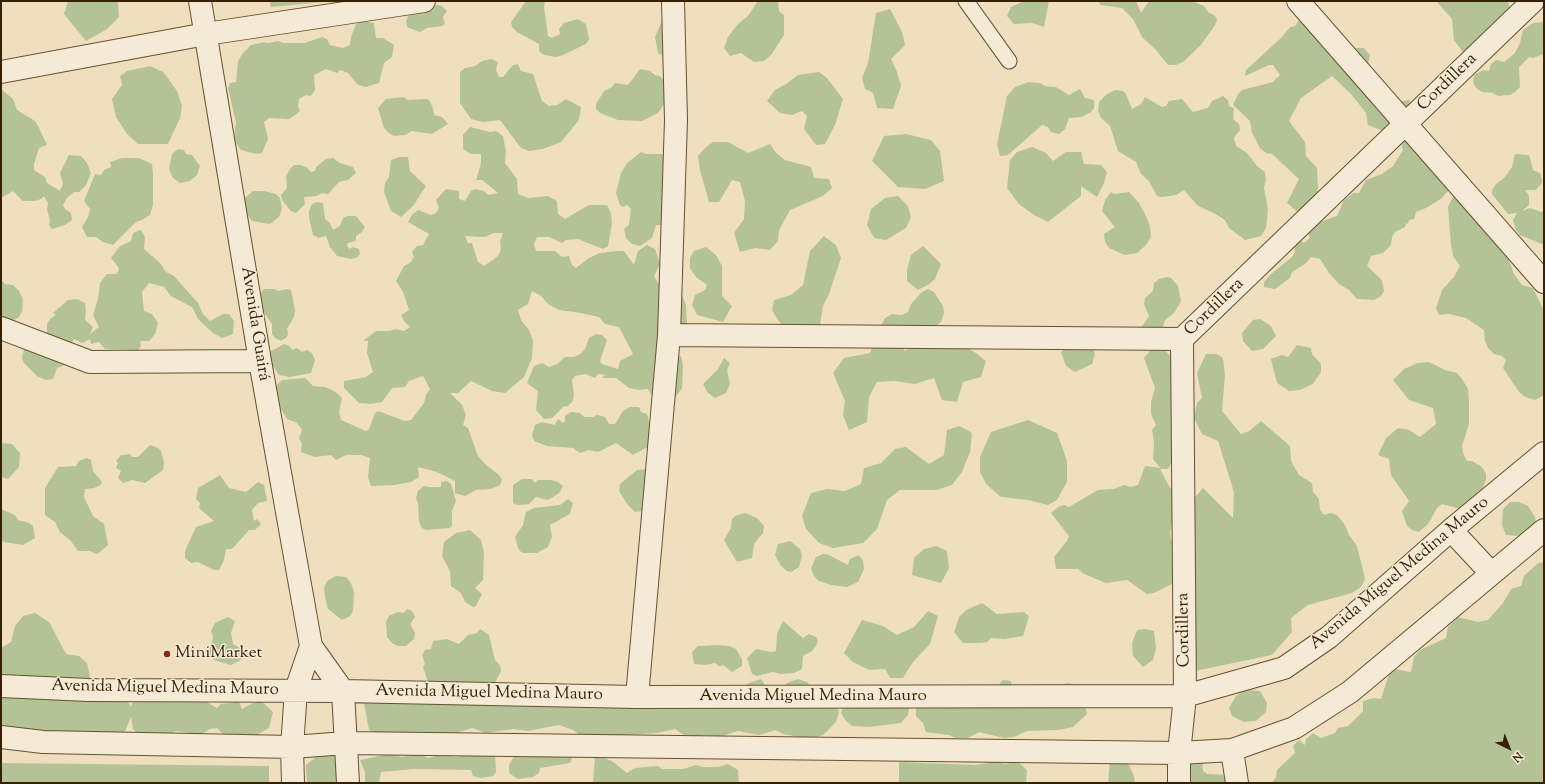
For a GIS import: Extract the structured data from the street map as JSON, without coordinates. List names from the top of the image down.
{
  "streets": {
    "street": ["Cordillera", "Avenida Guairá", "Avenida Miguel Medina Mauro"]
  },
  "crossings": [
    ["Cordillera", "Avenida Miguel Medina Mauro"],
    ["Avenida Guairá", "Avenida Miguel Medina Mauro"]
  ],
  "places": ["MiniMarket"],
  "north": "bottom right"
}
